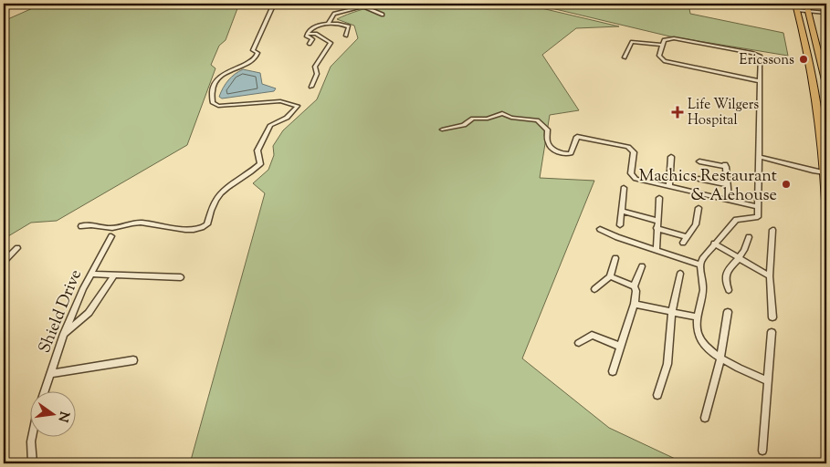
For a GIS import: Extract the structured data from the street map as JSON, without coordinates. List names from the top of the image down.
{
  "streets": {
    "street": ["Shield Drive"]
  },
  "places": {
    "other": ["Ericssons", "Machics Restaurant & Alehouse"],
    "health": ["Life Wilgers Hospital"]
  },
  "north": "right"
}
